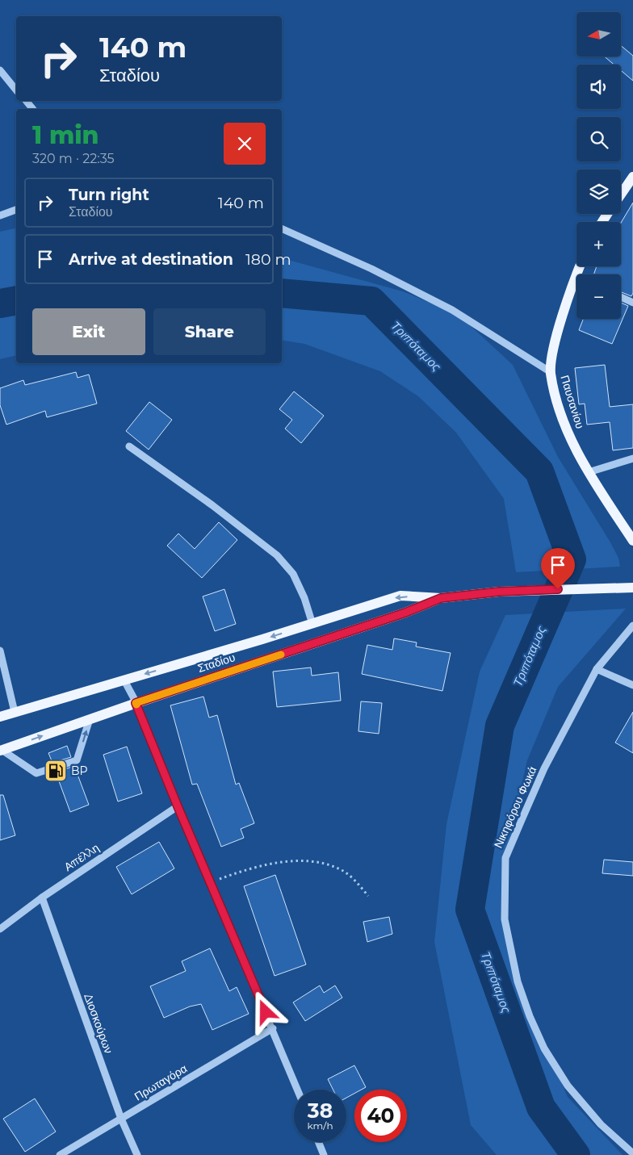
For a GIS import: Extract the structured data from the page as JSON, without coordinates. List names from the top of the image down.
{
  "streets": {
    "main road": ["Παυσανίου", "Σταδίου"],
    "street": [
      "Νικηφόρου Φωκά",
      "Απέλλη",
      "Διοσκούρων",
      "Πρωταγόρα"
    ]
  },
  "crossings": [
    ["Απέλλη", "Διοσκούρων"],
    ["Διοσκούρων", "Πρωταγόρα"]
  ],
  "water": ["Τριπόταμος"],
  "places": {
    "fuel station": ["BP"]
  },
  "north": "left",
  "page": {
    "map_buttons": ["+", "−"],
    "turn": ["140 m", "Σταδίου"],
    "heading": ["1 min", "320 m · 22:35"],
    "list": [
      {
        "name": "Turn right",
        "note": "Σταδίου",
        "value": "140 m"
      },
      {
        "name": "Arrive at destination",
        "value": "180 m"
      }
    ],
    "buttons": ["Exit", "Share"],
    "speed": "38 km/h",
    "limit": "40"
  }
}
